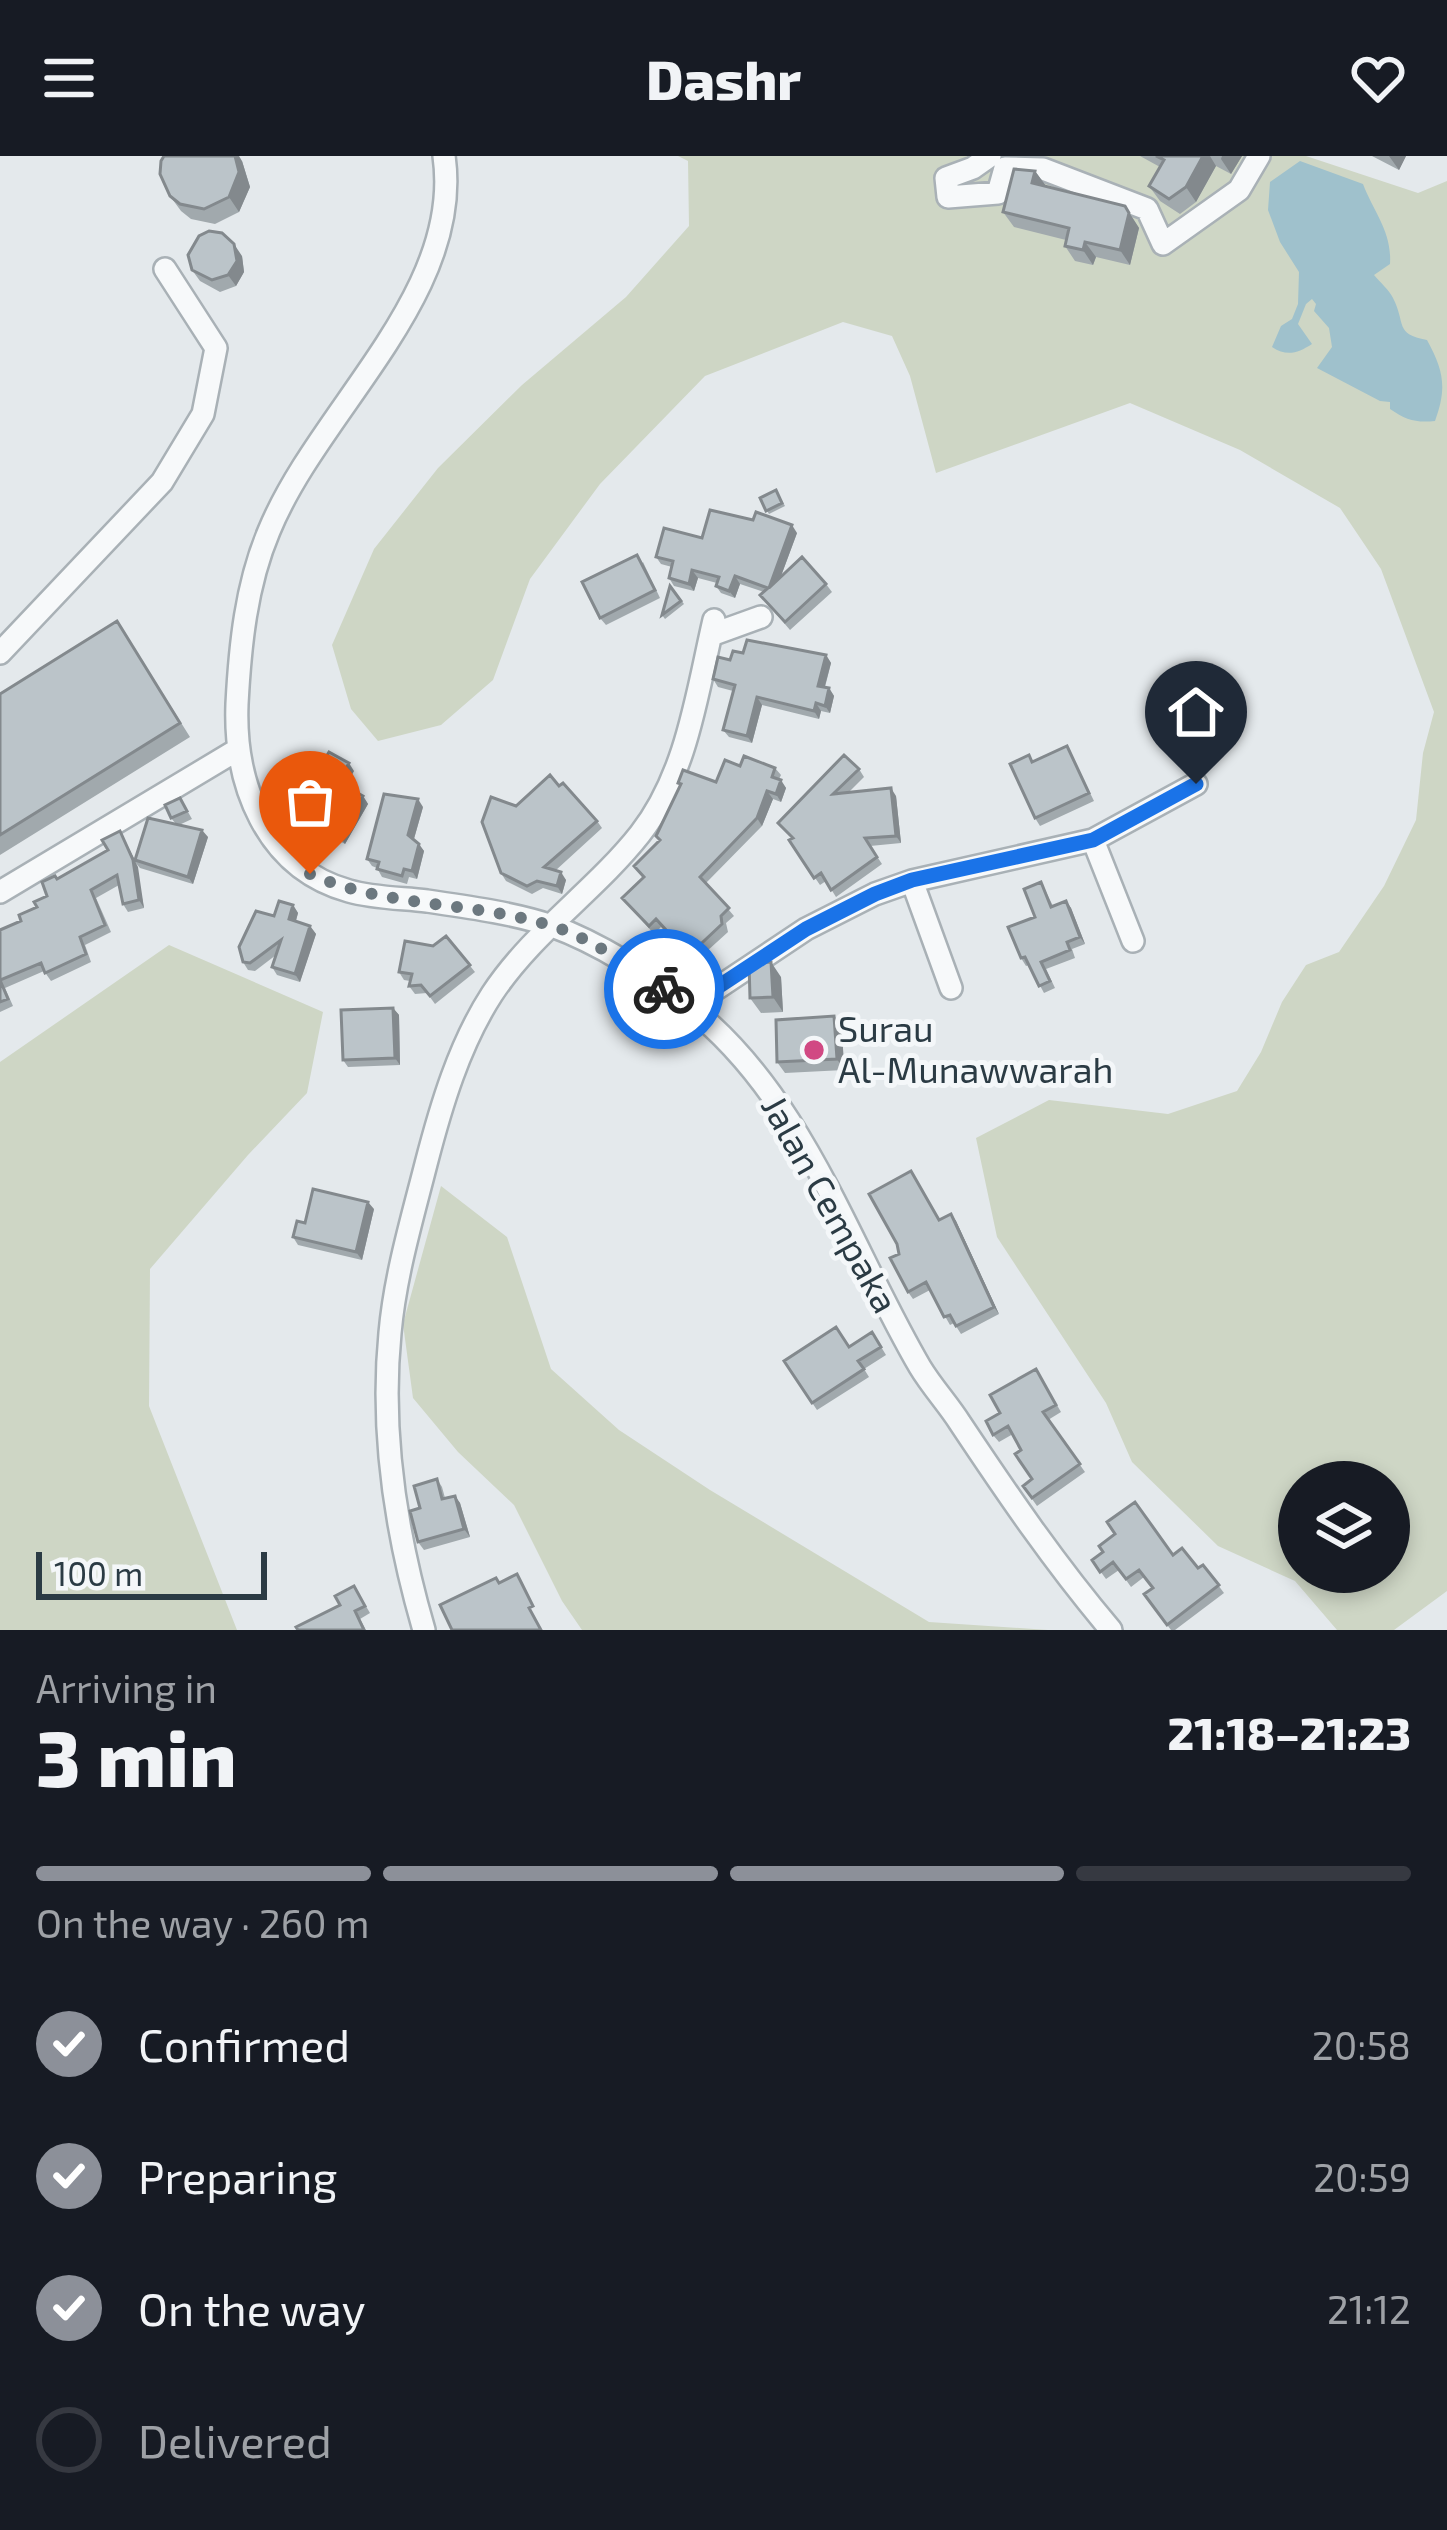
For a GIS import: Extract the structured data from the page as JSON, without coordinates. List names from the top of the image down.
{
  "streets": {
    "street": ["Jalan Cempaka"]
  },
  "places": ["Surau Al-Munawwarah"],
  "scale_bar": "100 m",
  "page": {
    "header": "Dashr",
    "scale": "100 m",
    "heading": ["3 min", "Arriving in", "21:18–21:23"],
    "bar": "On the way · 260 m",
    "list": [
      ["Confirmed", "20:58"],
      ["Preparing", "20:59"],
      ["On the way", "21:12"],
      "Delivered"
    ]
  }
}
